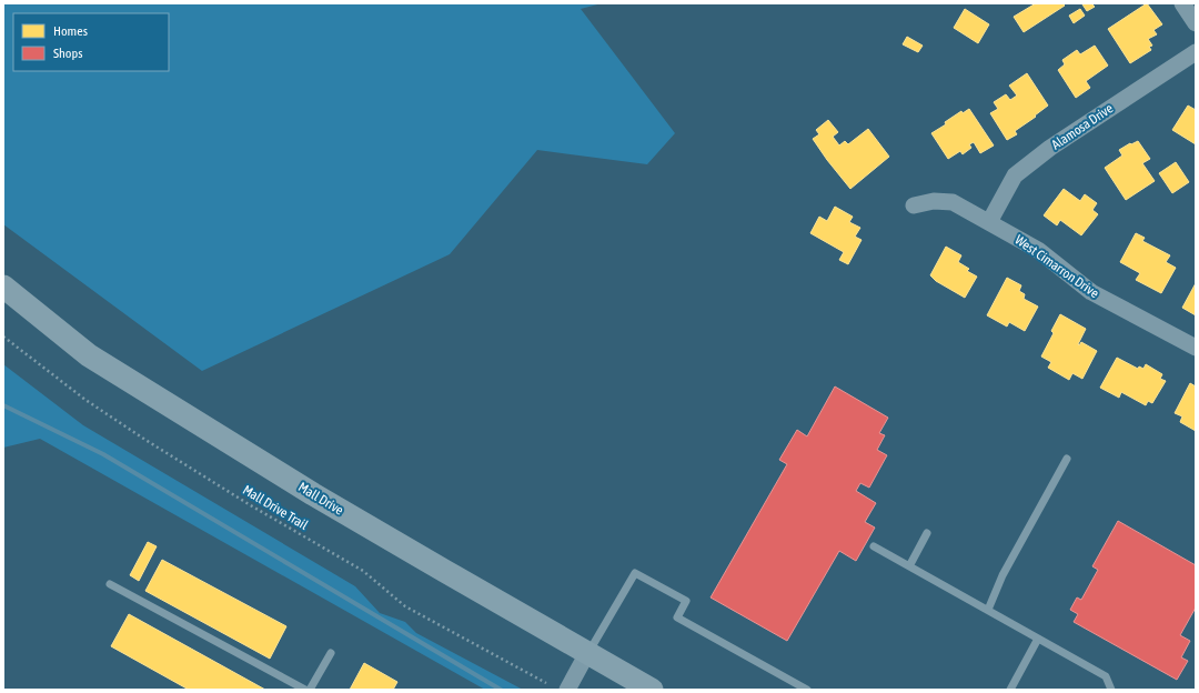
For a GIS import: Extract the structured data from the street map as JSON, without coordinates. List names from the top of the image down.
{
  "streets": {
    "main road": ["Mall Drive"],
    "street": ["Alamosa Drive", "West Cimarron Drive"],
    "path": ["Mall Drive Trail"]
  },
  "crossings": [
    ["Alamosa Drive", "West Cimarron Drive"]
  ],
  "legend": ["Homes", "Shops"]
}
